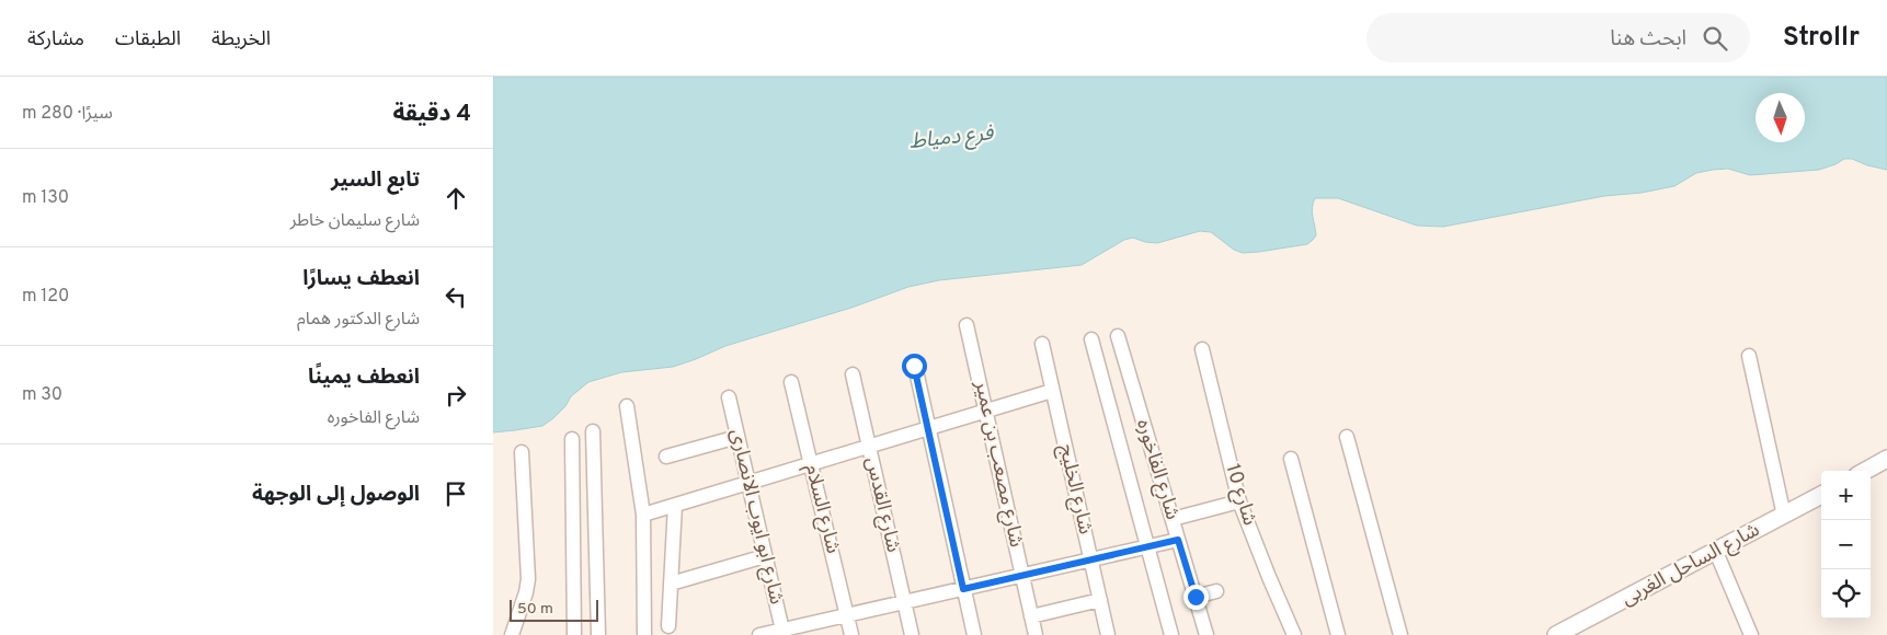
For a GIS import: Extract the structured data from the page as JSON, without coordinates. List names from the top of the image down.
{
  "streets": {
    "street": [
      "شارع مصعب بن عمير",
      "شارع الفاخوره",
      "شارع الخليج",
      "شارع 10",
      "شارع القدس",
      "شارع السلام",
      "شارع ابو ايوب الانصارى",
      "شارع الساحل الغربى"
    ]
  },
  "water": ["فرع دمياط"],
  "scale_bar": "50 m",
  "north": "bottom",
  "page": {
    "header": "Strollr",
    "search": "ابحث هنا",
    "nav": ["الخريطة", "الطبقات", "مشاركة"],
    "heading": ["4 دقيقة", "سيرًا · 280 m"],
    "list": [
      ["تابع السير", "شارع سليمان خاطر", "130 m"],
      ["انعطف يسارًا", "شارع الدكتور همام", "120 m"],
      ["انعطف يمينًا", "شارع الفاخوره", "30 m"],
      "الوصول إلى الوجهة"
    ],
    "map_buttons": ["+", "−"],
    "scale": "50 m"
  }
}
